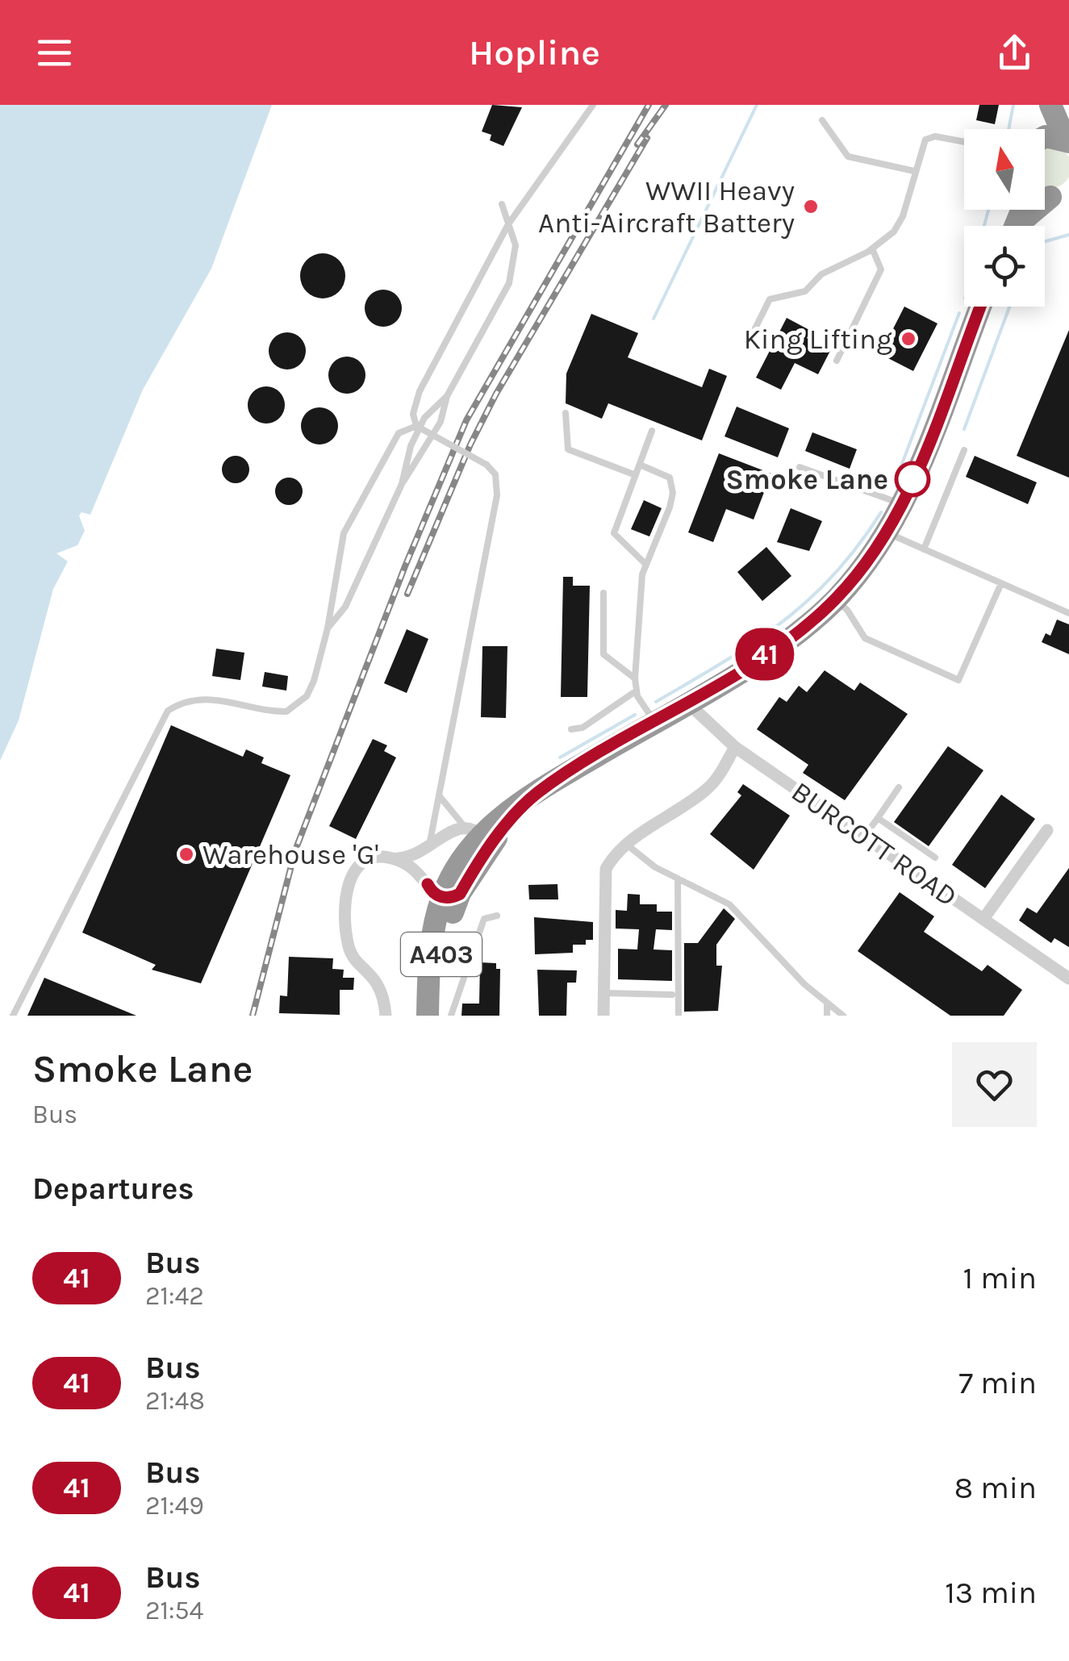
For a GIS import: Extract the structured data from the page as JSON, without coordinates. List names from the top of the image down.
{
  "streets": {
    "highway": ["A403"],
    "street": ["BURCOTT ROAD"]
  },
  "crossings": [
    ["BURCOTT ROAD", "A403"]
  ],
  "places": [
    "WWII Heavy Anti-Aircraft Battery",
    "King Lifting",
    "Smoke Lane",
    "Warehouse 'G'"
  ],
  "lines": ["bus line 41"],
  "north": "top",
  "page": {
    "header": "Hopline",
    "on_map": "41",
    "heading": [
      ["Smoke Lane", "Bus"],
      "Departures"
    ],
    "list": [
      {
        "mark": "41",
        "name": "Bus",
        "note": "21:42",
        "value": "1 min"
      },
      {
        "mark": "41",
        "name": "Bus",
        "note": "21:48",
        "value": "7 min"
      },
      {
        "mark": "41",
        "name": "Bus",
        "note": "21:49",
        "value": "8 min"
      },
      {
        "mark": "41",
        "name": "Bus",
        "note": "21:54",
        "value": "13 min"
      }
    ]
  }
}
